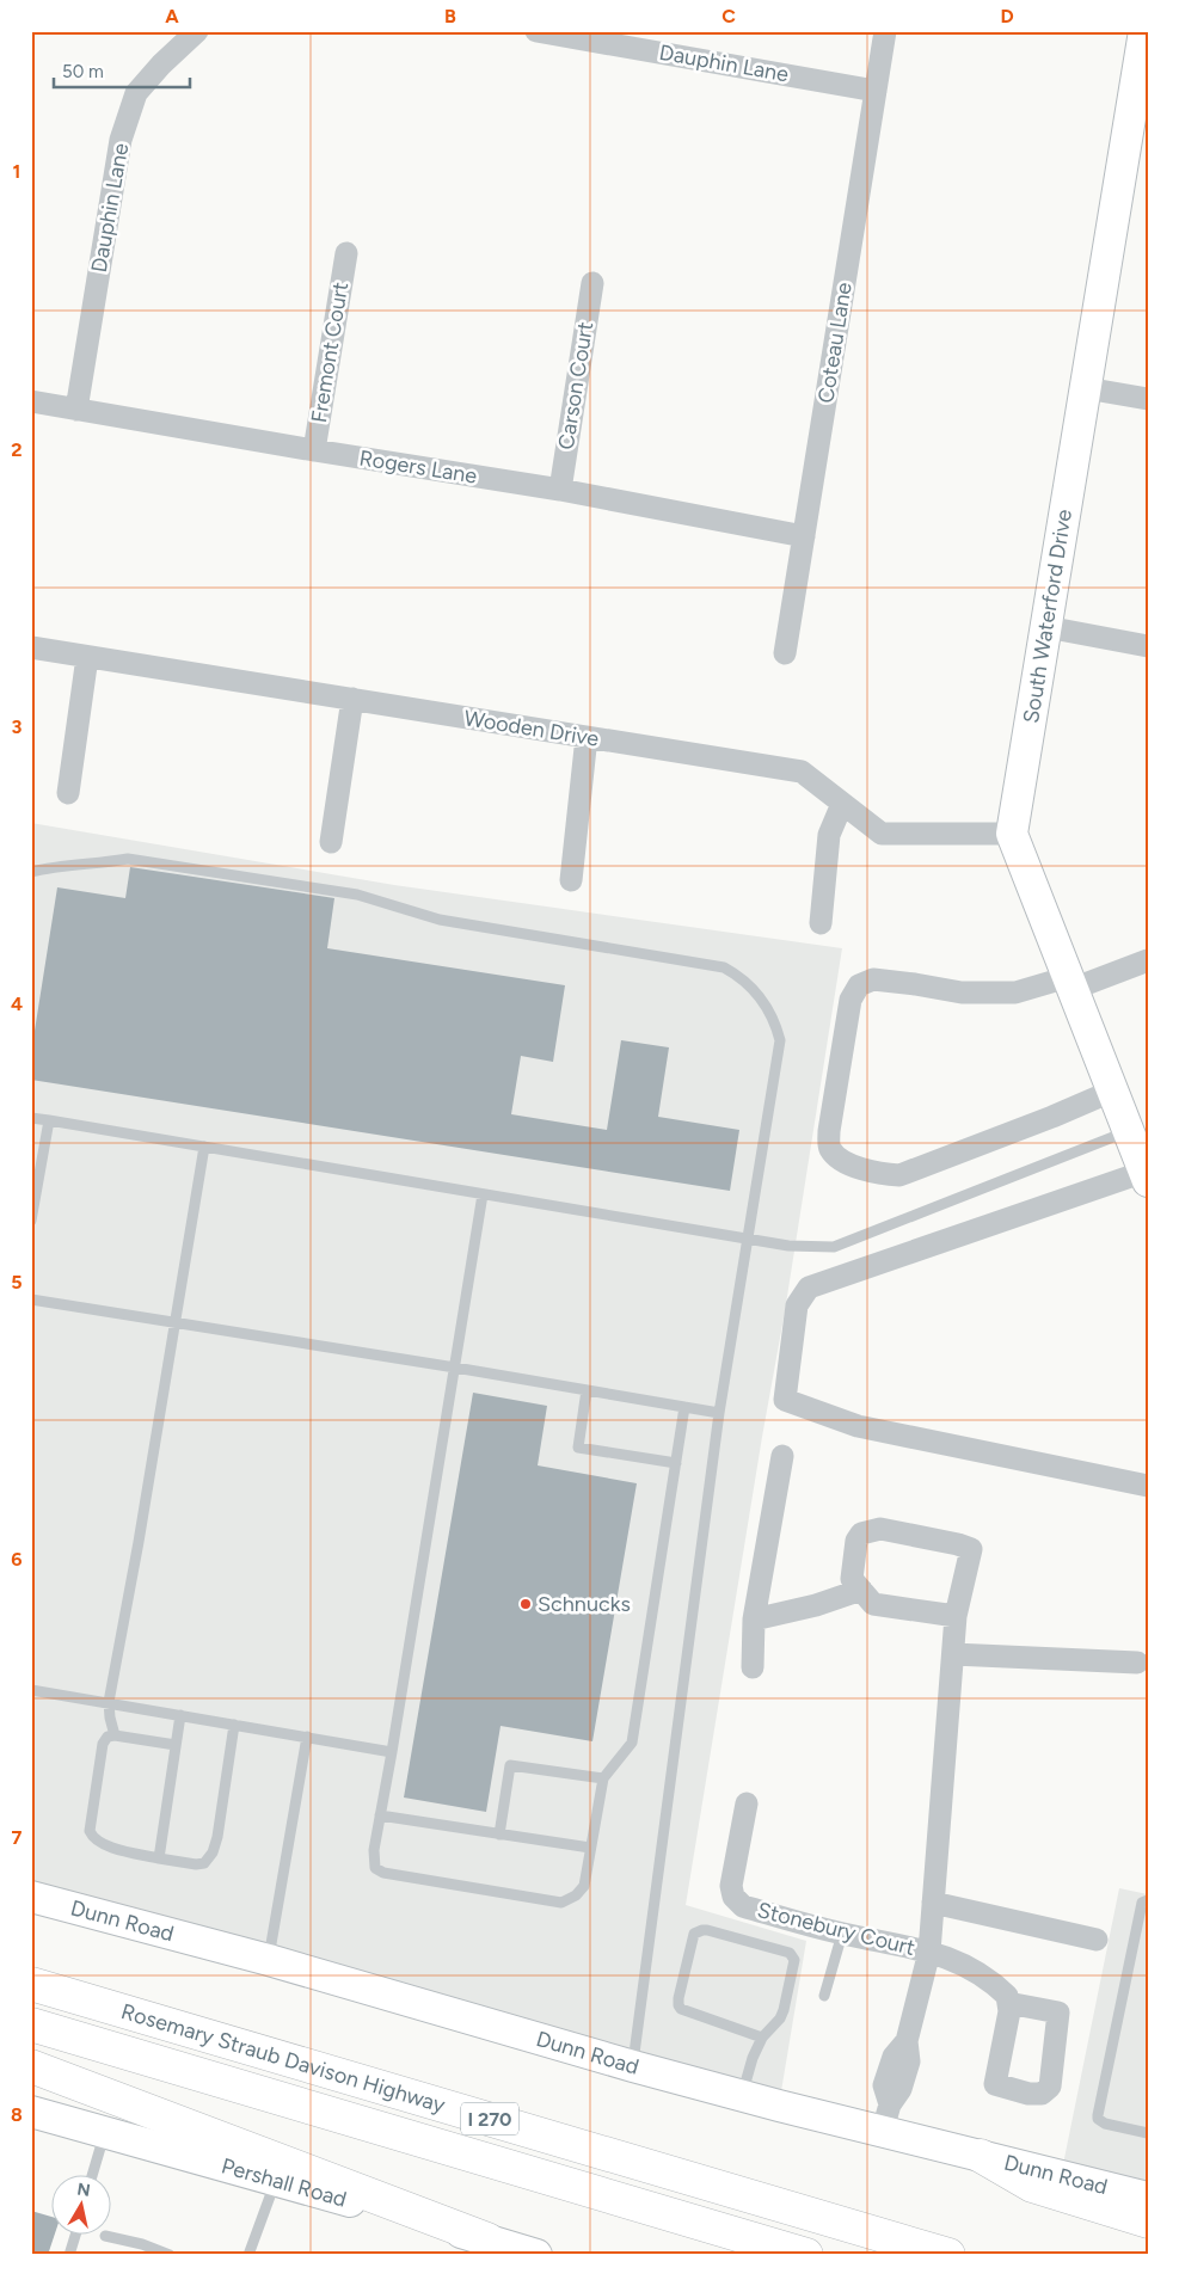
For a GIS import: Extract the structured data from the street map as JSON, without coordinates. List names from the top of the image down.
{
  "streets": {
    "highway": ["Rosemary Straub Davison Highway", "I 270"],
    "street": [
      "Dauphin Lane",
      "Coteau Lane",
      "Fremont Court",
      "Carson Court",
      "Rogers Lane",
      "South Waterford Drive",
      "Wooden Drive",
      "Dunn Road",
      "Stonebury Court",
      "Pershall Road"
    ]
  },
  "crossings": [
    ["Dauphin Lane", "Coteau Lane"],
    ["Dauphin Lane", "Rogers Lane"],
    ["Coteau Lane", "Rogers Lane"],
    ["Fremont Court", "Rogers Lane"],
    ["Carson Court", "Rogers Lane"],
    ["South Waterford Drive", "Wooden Drive"],
    ["Dunn Road", "Stonebury Court"]
  ],
  "places": ["Schnucks"],
  "scale_bar": "50 m",
  "north": "top",
  "grid": {
    "columns": [
      "A",
      "B",
      "C",
      "D"
    ],
    "rows": [
      "1",
      "2",
      "3",
      "4",
      "5",
      "6",
      "7",
      "8"
    ]
  }
}
